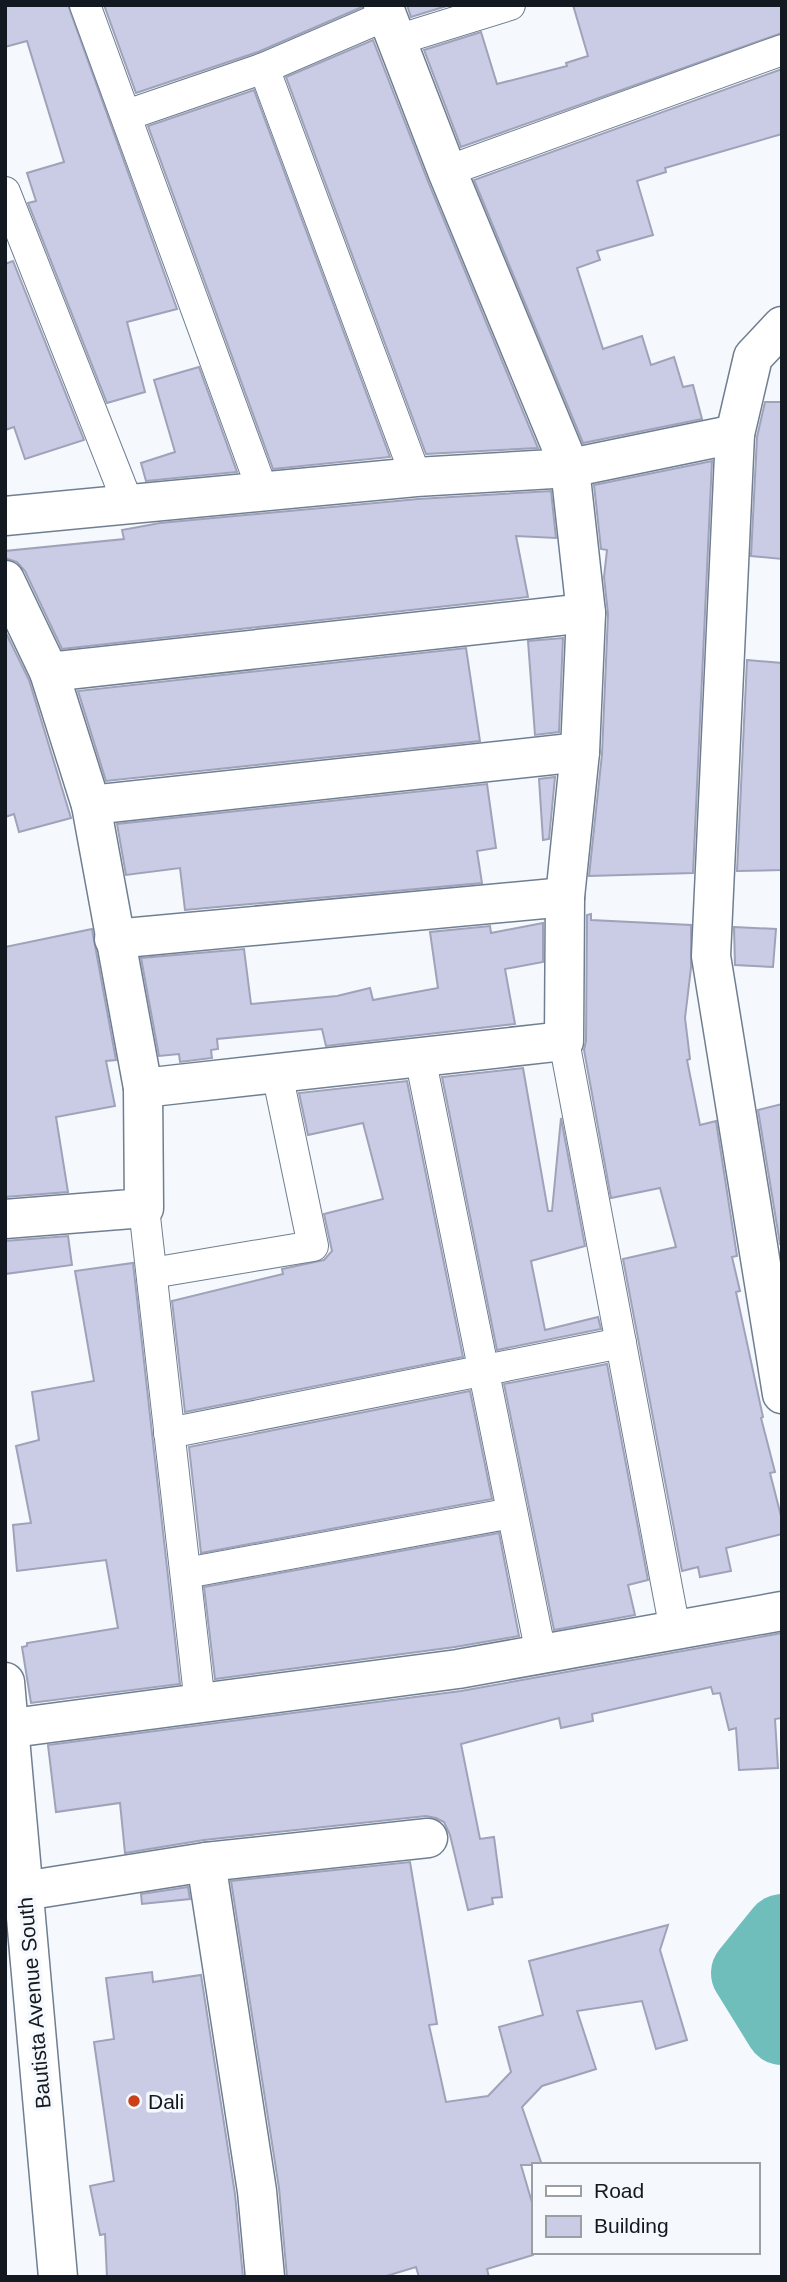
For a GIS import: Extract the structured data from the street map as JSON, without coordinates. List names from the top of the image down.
{
  "streets": {
    "street": ["Bautista Avenue South"]
  },
  "places": ["Dali"],
  "legend": ["Road", "Building"]
}
